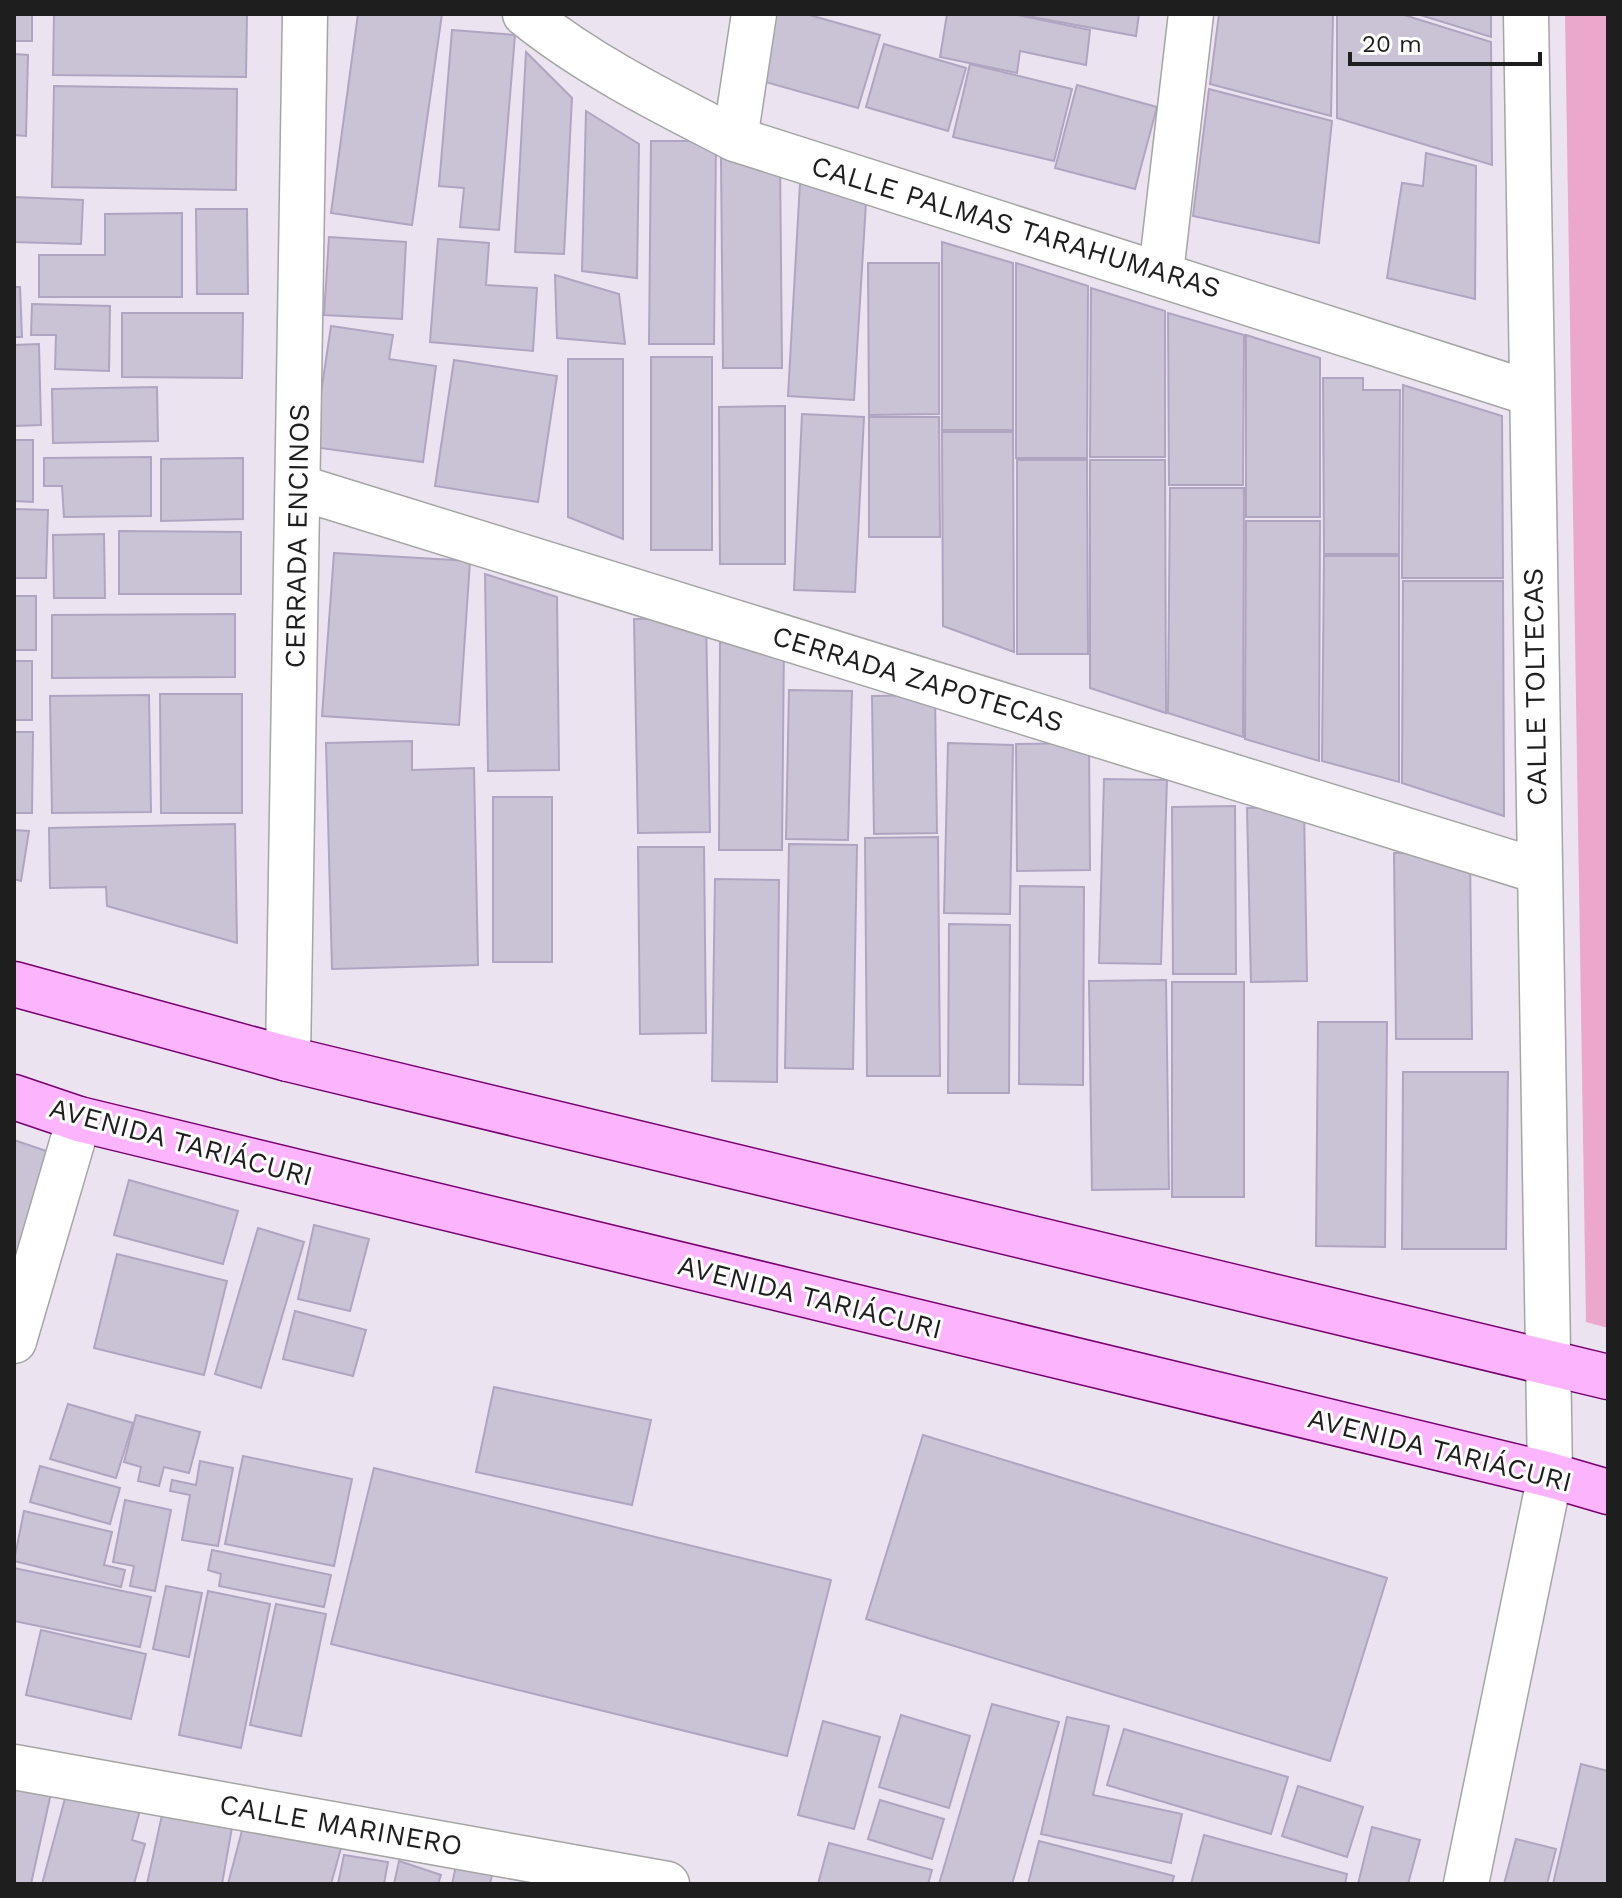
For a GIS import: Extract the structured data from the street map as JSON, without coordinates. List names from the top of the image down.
{
  "streets": {
    "street": [
      "CALLE PALMAS TARAHUMARAS",
      "CERRADA ENCINOS",
      "CERRADA ZAPOTECAS",
      "CALLE TOLTECAS",
      "AVENIDA TARIÁCURI",
      "CALLE MARINERO"
    ]
  },
  "crossings": [
    ["CALLE PALMAS TARAHUMARAS", "CALLE TOLTECAS"],
    ["CERRADA ENCINOS", "CERRADA ZAPOTECAS"],
    ["CERRADA ZAPOTECAS", "CALLE TOLTECAS"],
    ["CALLE TOLTECAS", "AVENIDA TARIÁCURI"]
  ],
  "scale_bar": "20 m"
}
